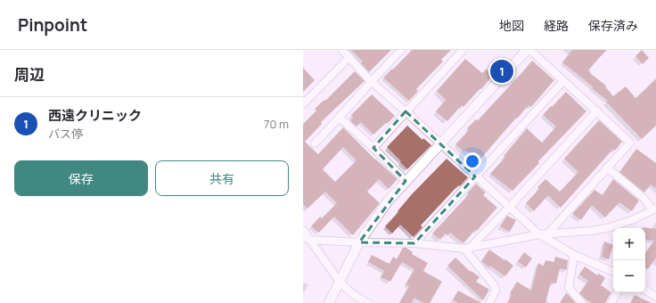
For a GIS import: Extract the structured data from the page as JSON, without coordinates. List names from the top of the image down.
{
  "page": {
    "header": "Pinpoint",
    "nav": ["地図", "経路", "保存済み"],
    "heading": "周辺",
    "pins": "1",
    "list": [
      {
        "mark": "1",
        "name": "西遠クリニック",
        "note": "バス停",
        "value": "70 m"
      }
    ],
    "buttons": ["保存", "共有"],
    "map_buttons": ["+", "−"]
  }
}
